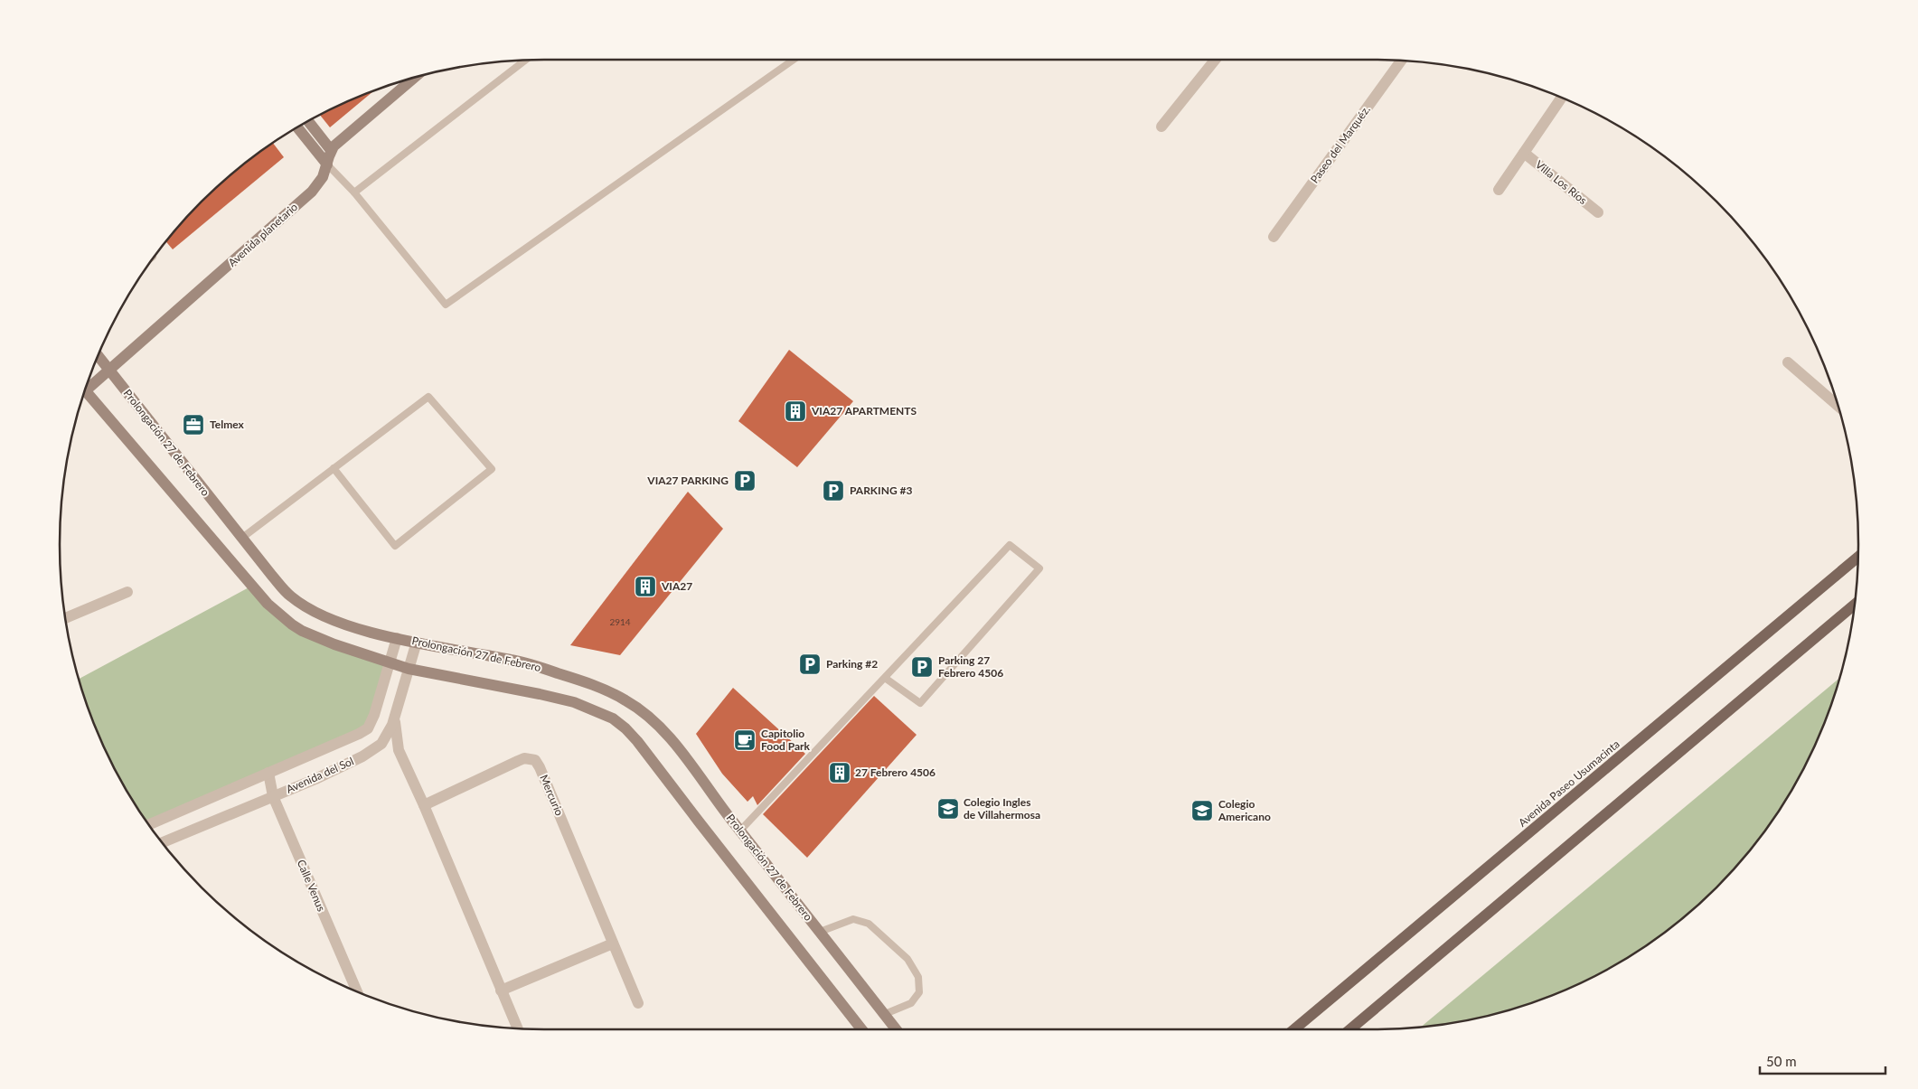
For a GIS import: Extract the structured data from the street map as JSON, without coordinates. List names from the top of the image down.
{
  "streets": {
    "main road": ["Avenida planetario", "Prolongación 27 de Febrero", "Avenida Paseo Usumacinta"],
    "street": [
      "Paseo del Marquéz.",
      "Villa Los Ríos",
      "Avenida del Sol",
      "Mercurio",
      "Calle Venus"
    ]
  },
  "crossings": [
    ["Avenida planetario", "Prolongación 27 de Febrero"],
    ["Prolongación 27 de Febrero", "Avenida del Sol"],
    ["Avenida del Sol", "Calle Venus"]
  ],
  "places": {
    "building": ["VIA27 APARTMENTS", "VIA27", "27 Febrero 4506"],
    "office": ["Telmex"],
    "parking": [
      "VIA27 PARKING",
      "PARKING #3",
      "Parking #2",
      "Parking 27 Febrero 4506"
    ],
    "cafe": ["Capitolio Food Park"],
    "school or university": ["Colegio Ingles de Villahermosa", "Colegio Americano"]
  },
  "house_numbers": ["2914"],
  "scale_bar": "50 m"
}
